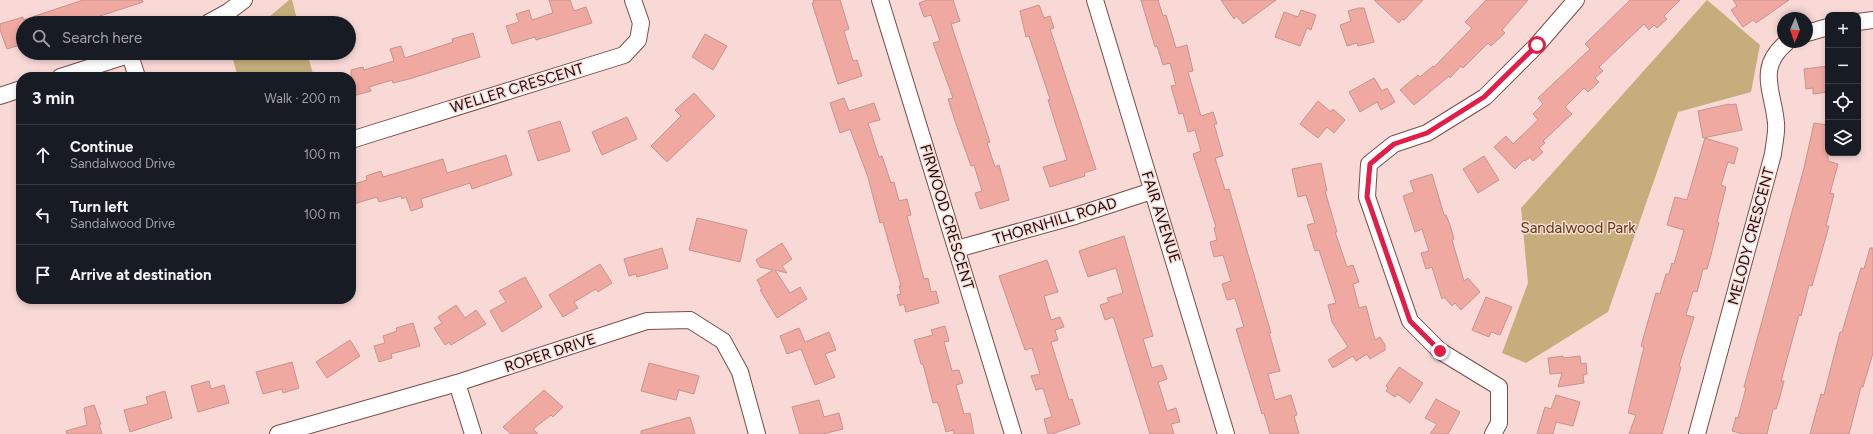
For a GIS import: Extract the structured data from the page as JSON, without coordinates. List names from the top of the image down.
{
  "streets": {
    "street": [
      "WELLER CRESCENT",
      "FIRWOOD CRESCENT",
      "FAIR AVENUE",
      "THORNHILL ROAD",
      "MELODY CRESCENT",
      "ROPER DRIVE"
    ]
  },
  "crossings": [
    ["FIRWOOD CRESCENT", "THORNHILL ROAD"],
    ["FAIR AVENUE", "THORNHILL ROAD"]
  ],
  "parks": ["Sandalwood Park"],
  "north": "bottom",
  "page": {
    "map_buttons": ["+", "−"],
    "search": "Search here",
    "heading": ["3 min", "Walk · 200 m"],
    "list": [
      ["Continue", "Sandalwood Drive", "100 m"],
      ["Turn left", "Sandalwood Drive", "100 m"],
      "Arrive at destination"
    ]
  }
}
